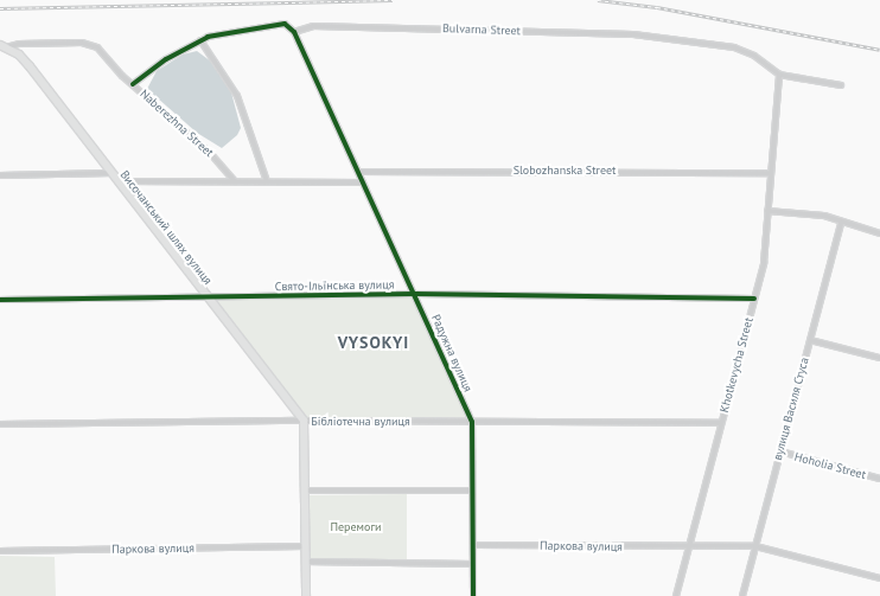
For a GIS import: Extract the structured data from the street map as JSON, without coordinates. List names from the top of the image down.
{
  "streets": {
    "street": [
      "Bulvarna Street",
      "Naberezhna Street",
      "Slobozhanska Street",
      "Височанський шлях вулиця",
      "Свято-Ільїнська вулиця",
      "Радужна вулиця",
      "Khotkevycha Street",
      "вулиця Василя Стуса",
      "Бібліотечна вулиця",
      "Hoholia Street",
      "Паркова вулиця"
    ]
  },
  "crossings": [
    ["Bulvarna Street", "Радужна вулиця"],
    ["Bulvarna Street", "Khotkevycha Street"],
    ["Naberezhna Street", "Височанський шлях вулиця"],
    ["Slobozhanska Street", "Радужна вулиця"],
    ["Slobozhanska Street", "Khotkevycha Street"],
    ["Височанський шлях вулиця", "Свято-Ільїнська вулиця"],
    ["Височанський шлях вулиця", "Бібліотечна вулиця"],
    ["Свято-Ільїнська вулиця", "Радужна вулиця"],
    ["Свято-Ільїнська вулиця", "Khotkevycha Street"],
    ["Радужна вулиця", "Бібліотечна вулиця"],
    ["Радужна вулиця", "Паркова вулиця"],
    ["Khotkevycha Street", "Бібліотечна вулиця"],
    ["Khotkevycha Street", "Паркова вулиця"],
    ["вулиця Василя Стуса", "Hoholia Street"],
    ["вулиця Василя Стуса", "Паркова вулиця"]
  ],
  "districts": ["VYSOKYI"],
  "parks": ["Перемоги"]
}
